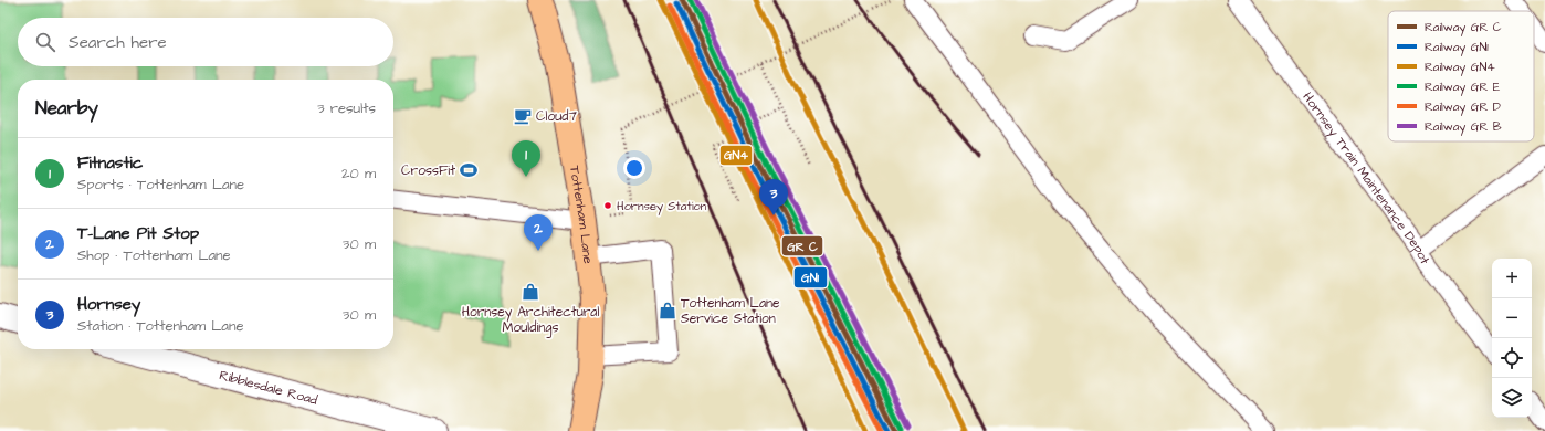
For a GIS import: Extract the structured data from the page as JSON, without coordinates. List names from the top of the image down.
{
  "streets": {
    "main road": ["Tottenham Lane"],
    "street": ["Ribblesdale Road"],
    "lane": ["Hornsey Train Maintenance Depot"]
  },
  "places": {
    "cafe": ["Cloud7"],
    "sports": ["CrossFit"],
    "other": ["Hornsey Station"],
    "shop": ["Hornsey Architectural Mouldings", "Tottenham Lane Service Station"]
  },
  "lines": ["rail line GN4", "rail line GN1"],
  "legend": [
    "Railway GR C",
    "Railway GN1",
    "Railway GN4",
    "Railway GR E",
    "Railway GR D",
    "Railway GR B"
  ],
  "page": {
    "search": "Search here",
    "heading": ["Nearby", "3 results"],
    "list": [
      {
        "mark": "1",
        "name": "Fitnastic",
        "note": "Sports · Tottenham Lane",
        "value": "20 m"
      },
      {
        "mark": "2",
        "name": "T-Lane Pit Stop",
        "note": "Shop · Tottenham Lane",
        "value": "30 m"
      },
      {
        "mark": "3",
        "name": "Hornsey",
        "note": "Station · Tottenham Lane",
        "value": "30 m"
      }
    ],
    "pins": ["1", "3", "2"],
    "map_buttons": ["+", "−"]
  }
}
